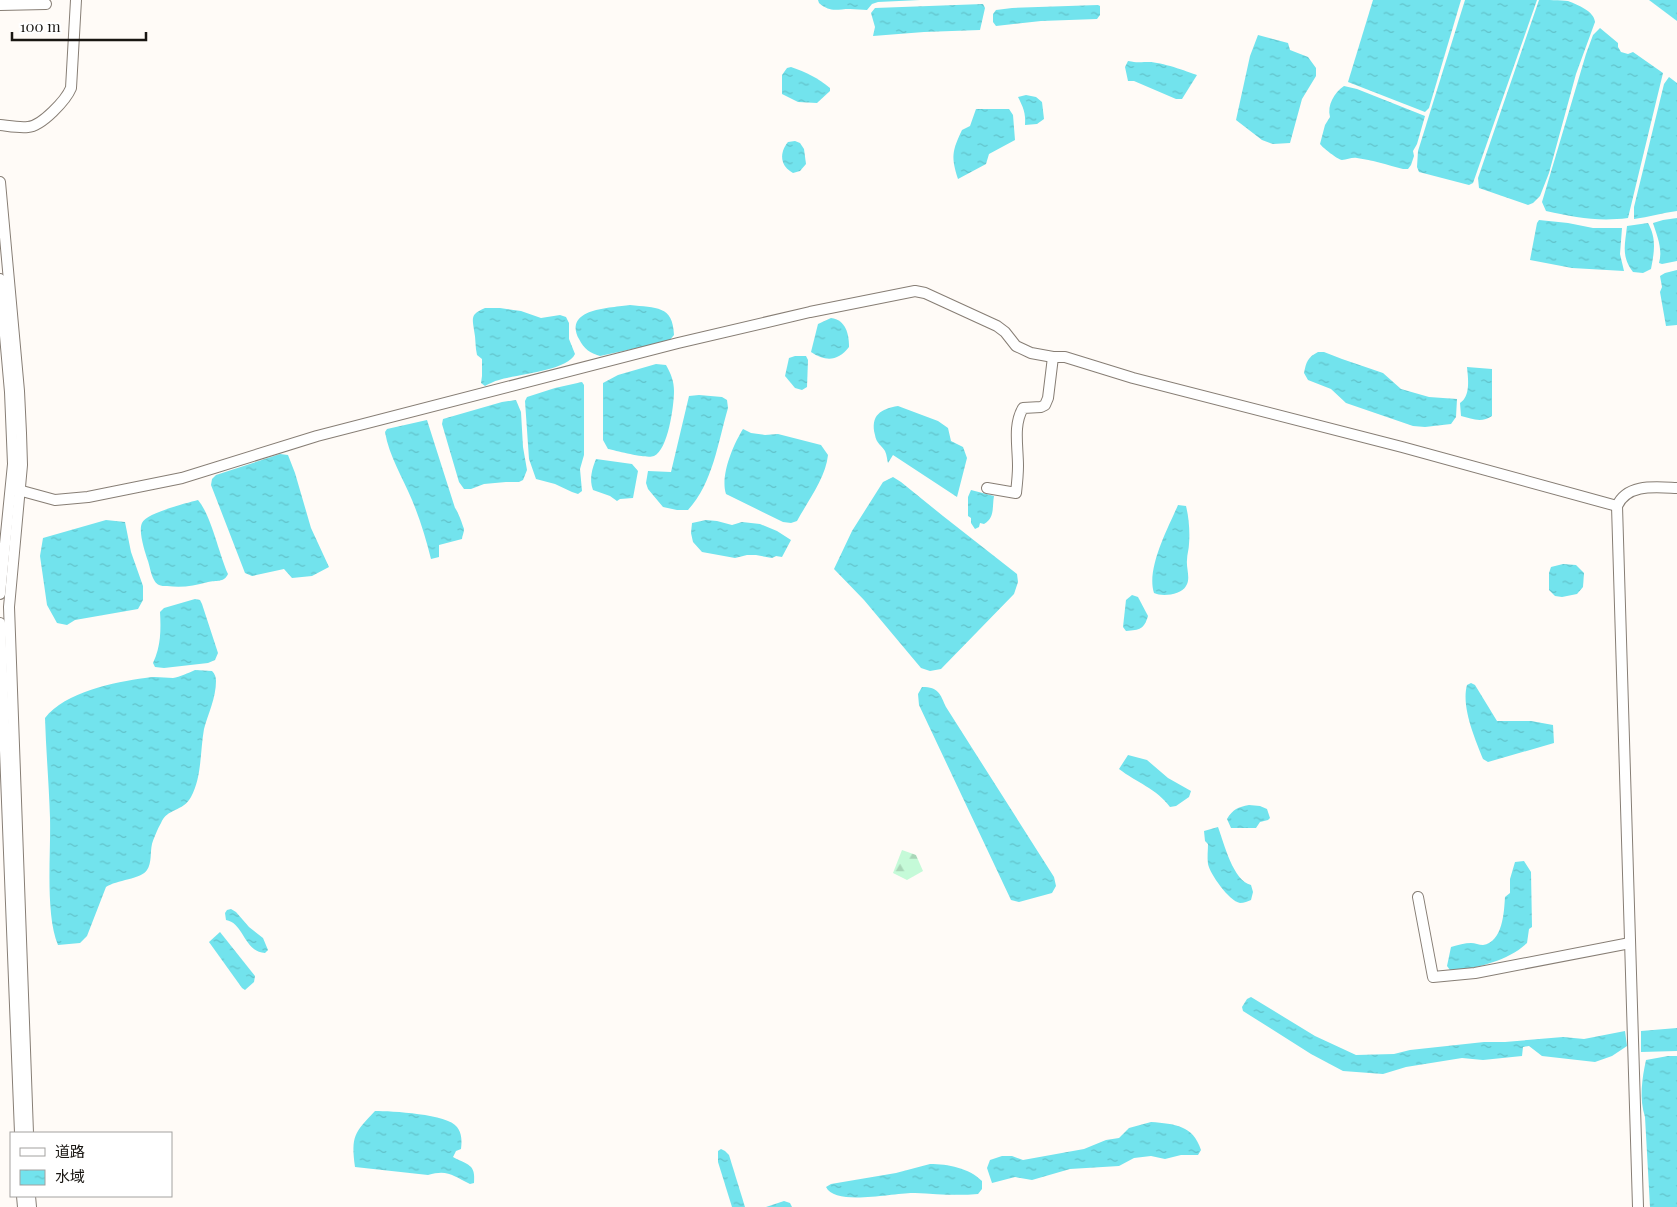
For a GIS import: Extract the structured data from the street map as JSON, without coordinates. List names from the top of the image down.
{
  "legend": ["道路", "水域"],
  "scale_bar": "100 m"
}
